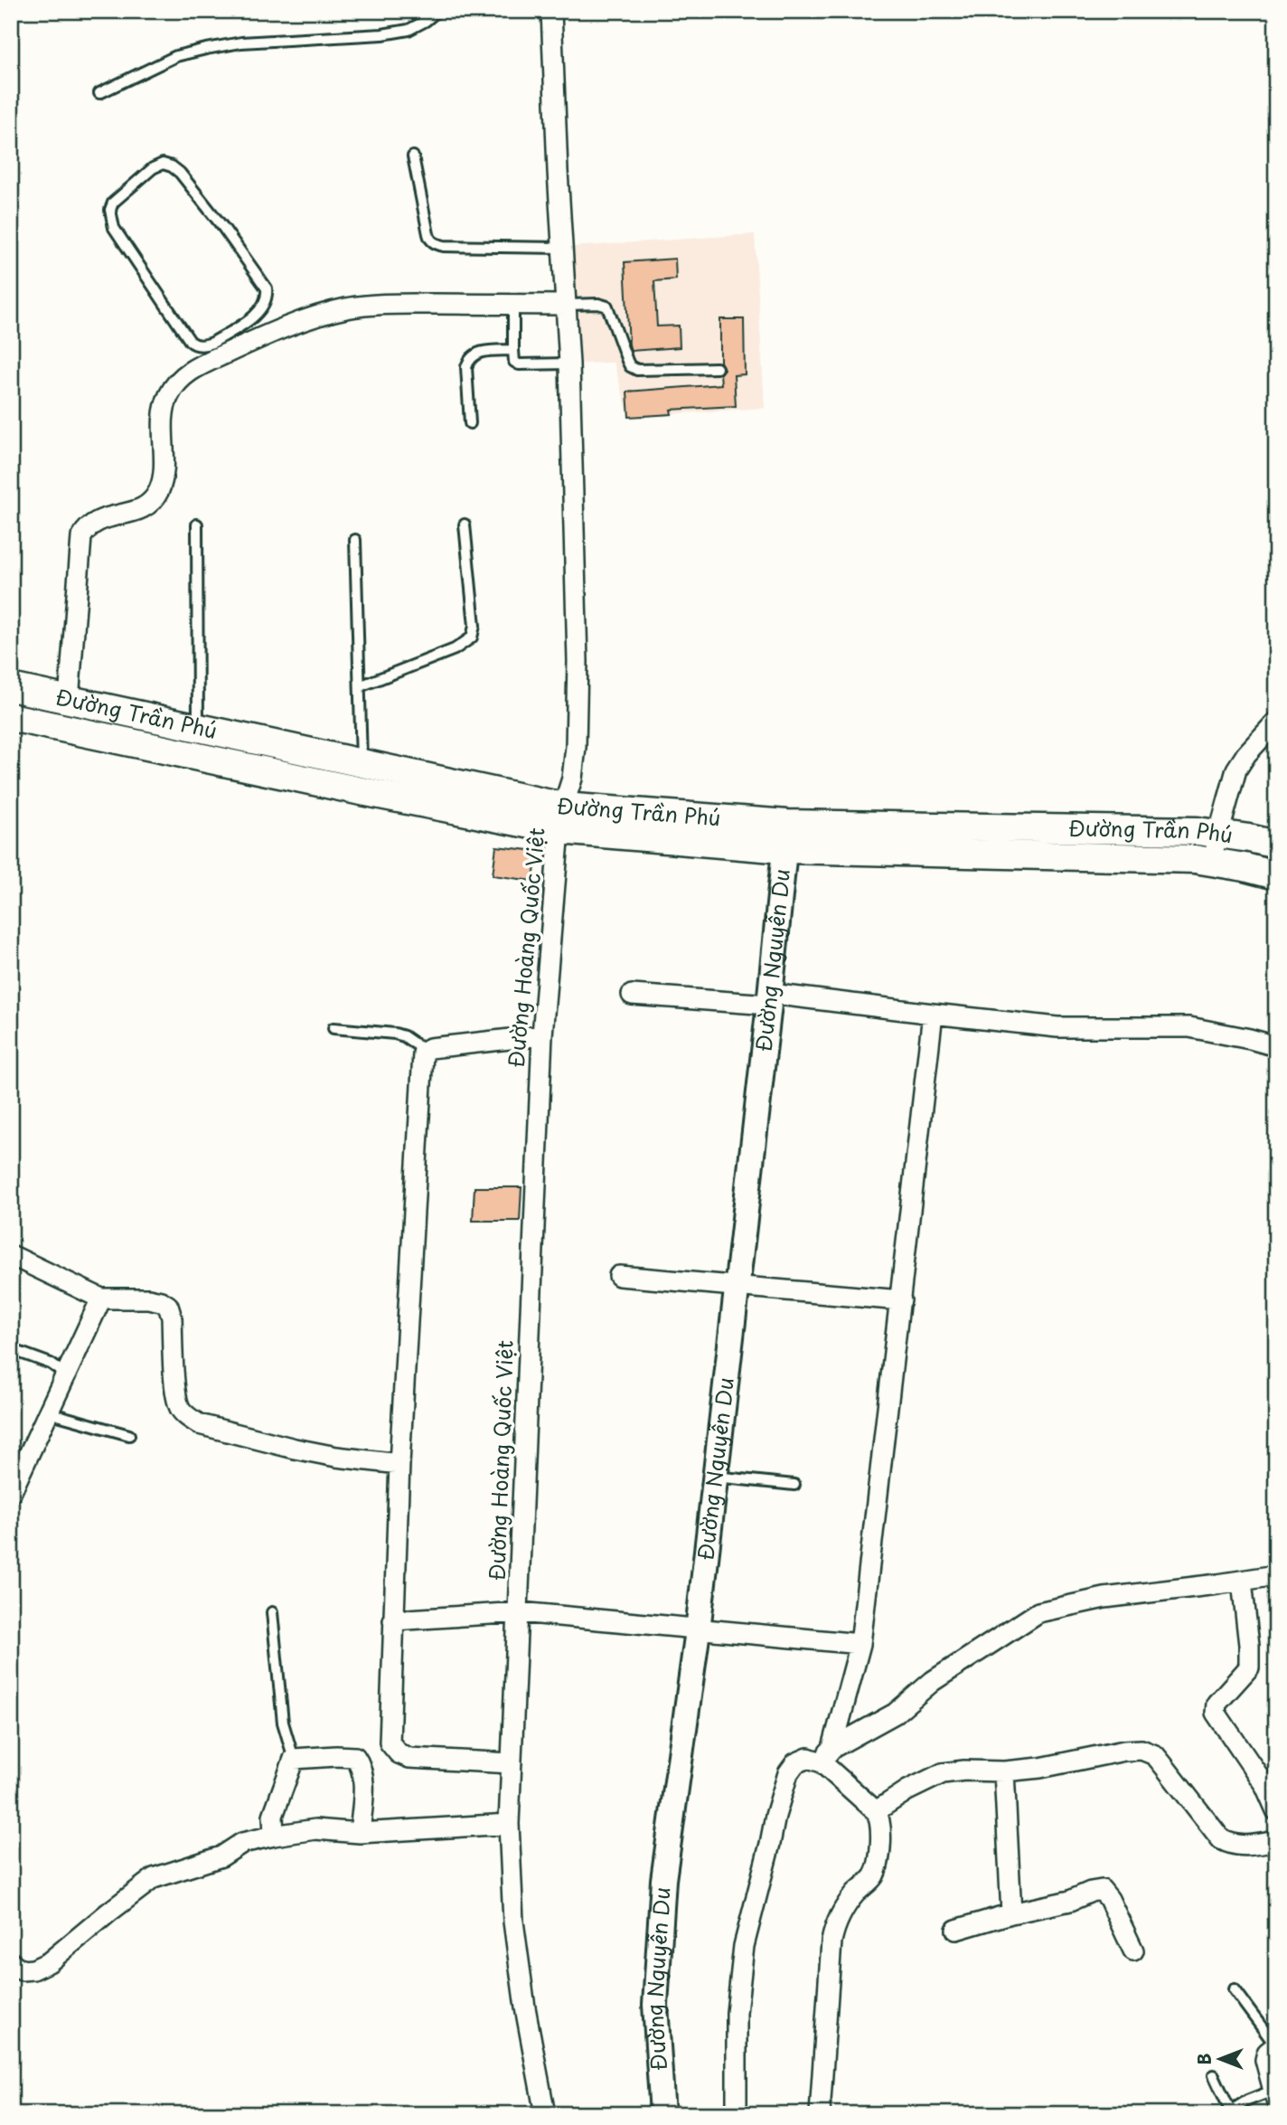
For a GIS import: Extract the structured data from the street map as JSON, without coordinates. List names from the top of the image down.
{
  "streets": {
    "main road": ["Đường Trần Phú"],
    "street": ["Đường Hoàng Quốc Việt", "Đường Nguyễn Du"]
  },
  "crossings": [
    ["Đường Trần Phú", "Đường Hoàng Quốc Việt"],
    ["Đường Trần Phú", "Đường Nguyễn Du"]
  ],
  "north": "left"
}
